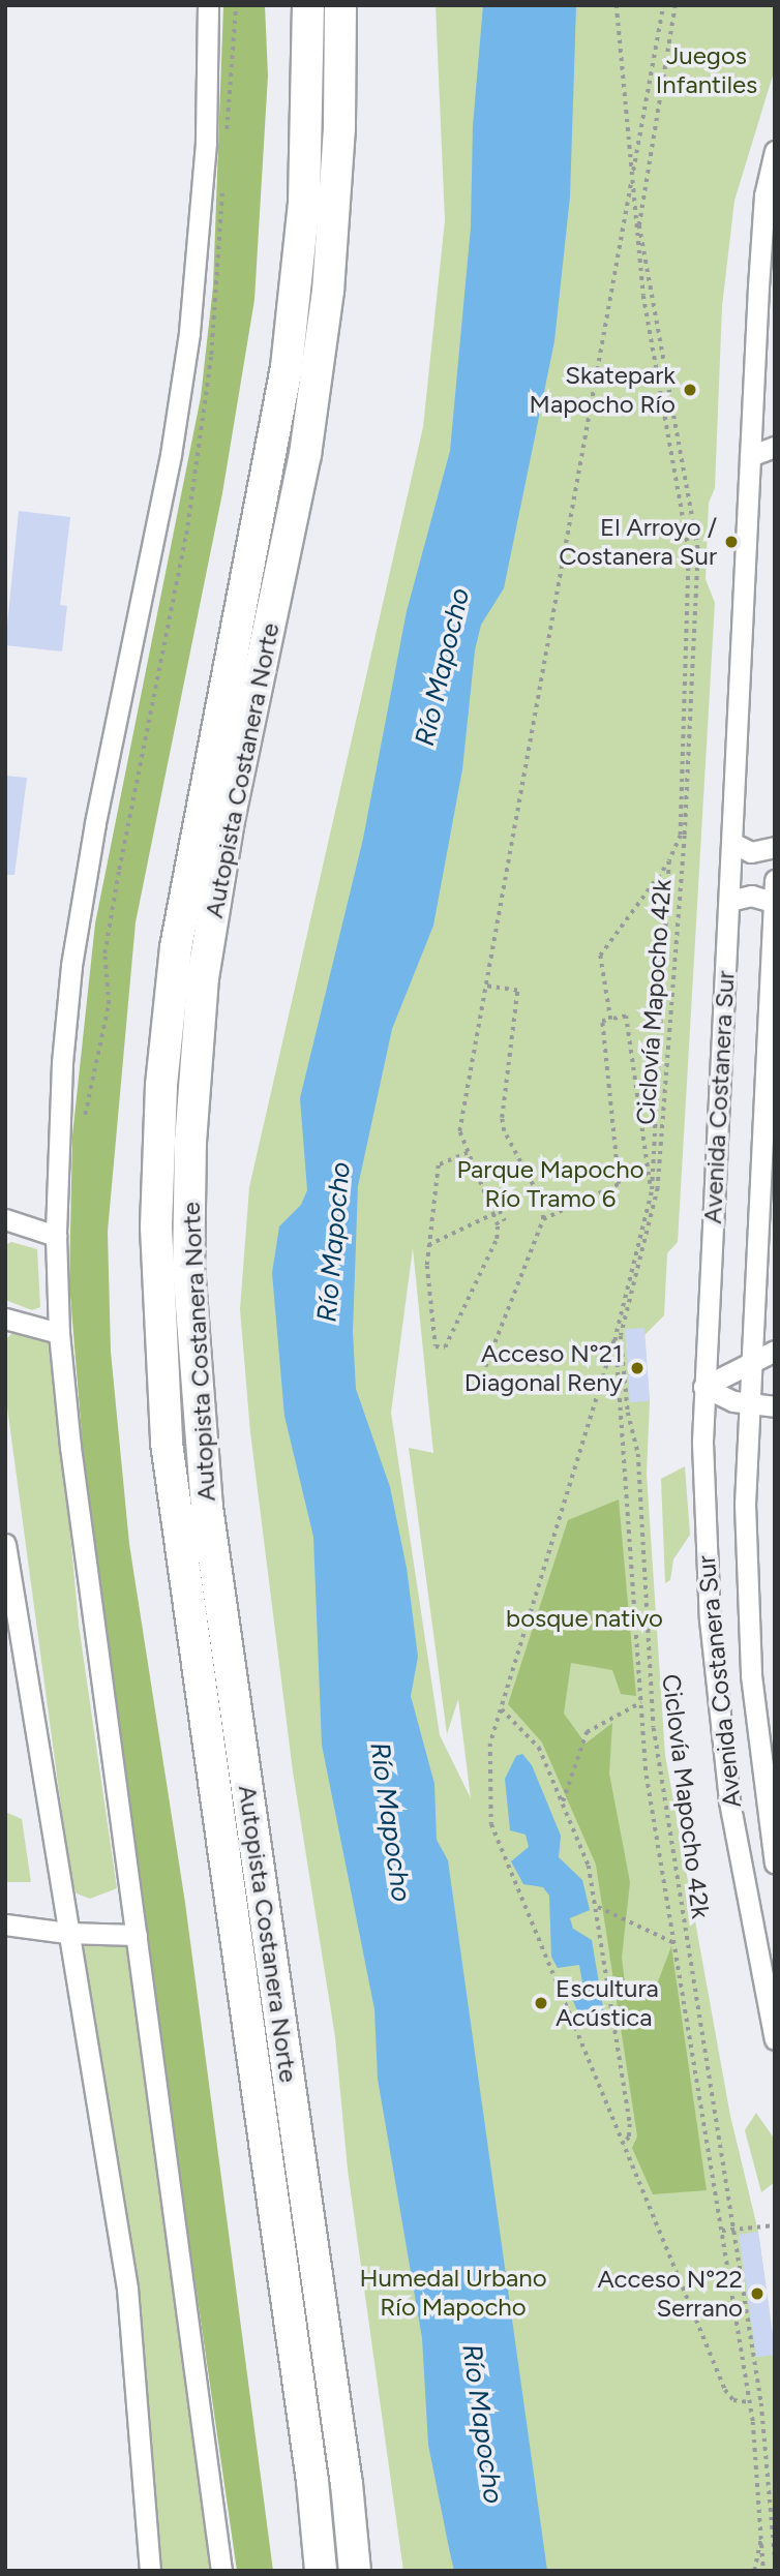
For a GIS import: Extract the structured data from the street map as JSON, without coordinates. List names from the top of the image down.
{
  "streets": {
    "highway": ["Autopista Costanera Norte"],
    "street": ["Avenida Costanera Sur"],
    "path": ["Ciclovía Mapocho 42k"]
  },
  "water": ["Río Mapocho"],
  "parks": [
    "Juegos Infantiles",
    "Parque Mapocho Río Tramo 6",
    "bosque nativo",
    "Humedal Urbano Río Mapocho"
  ],
  "places": [
    "Skatepark Mapocho Río",
    "El Arroyo / Costanera Sur",
    "Acceso N°21 Diagonal Reny",
    "Escultura Acústica",
    "Acceso N°22 Serrano"
  ]
}
